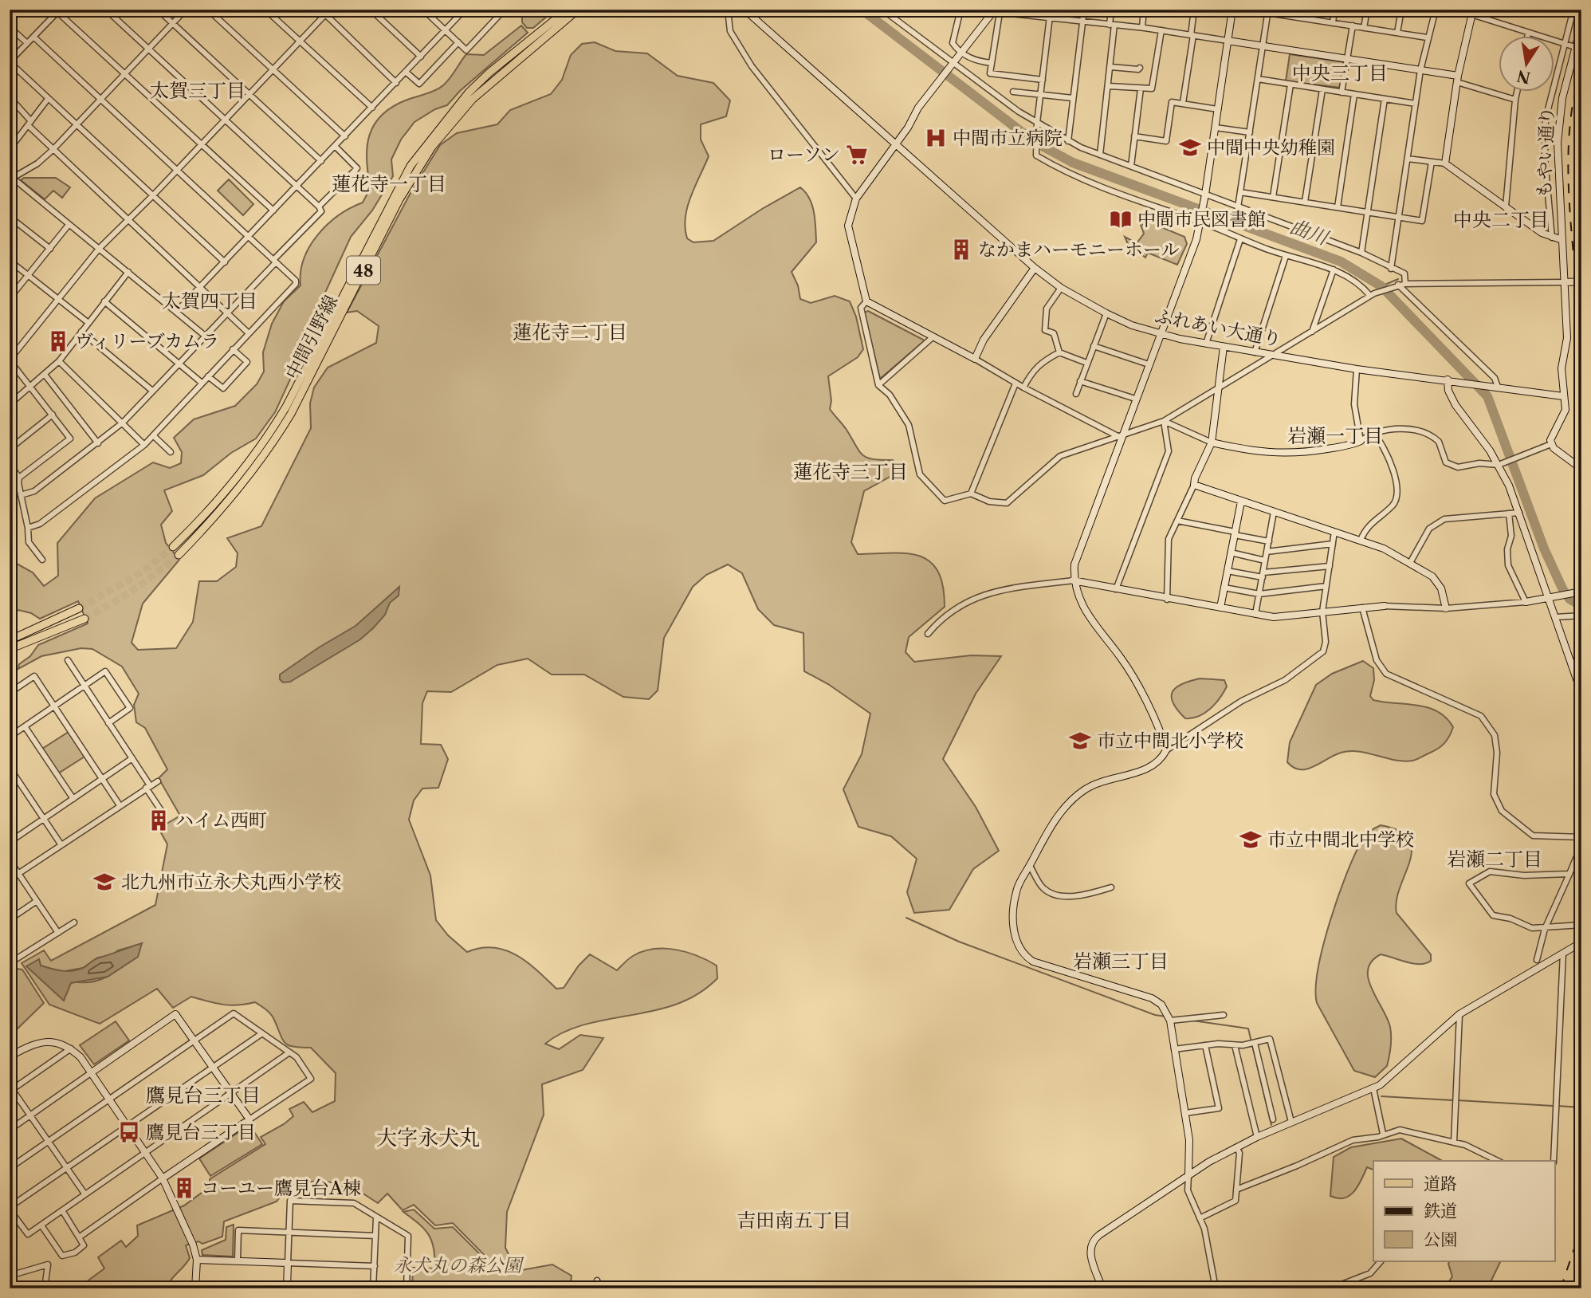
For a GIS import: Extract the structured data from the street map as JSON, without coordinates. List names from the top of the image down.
{
  "streets": {
    "main road": ["48", "中間引野線"],
    "street": ["もやい通り", "ふれあい大通り"]
  },
  "crossings": [
    ["もやい通り", "ふれあい大通り"]
  ],
  "districts": [
    "中央三丁目",
    "太賀三丁目",
    "蓮花寺一丁目",
    "中央二丁目",
    "太賀四丁目",
    "蓮花寺二丁目",
    "岩瀬一丁目",
    "蓮花寺三丁目",
    "岩瀬二丁目",
    "岩瀬三丁目",
    "鷹見台三丁目",
    "大字永犬丸",
    "吉田南五丁目"
  ],
  "water": ["曲川"],
  "parks": ["永犬丸の森公園"],
  "places": {
    "hospital": ["中間市立病院"],
    "school or university": [
      "中間中央幼稚園",
      "市立中間北小学校",
      "市立中間北中学校",
      "北九州市立永犬丸西小学校"
    ],
    "supermarket": ["ローソン"],
    "library": ["中間市民図書館"],
    "building": [
      "なかまハーモニーホール",
      "ヴィリーブカムラ",
      "ハイム西町",
      "コーユー鷹見台A棟"
    ],
    "bus stop": ["鷹見台三丁目"]
  },
  "legend": ["道路", "鉄道", "公園"],
  "north": "bottom"
}
